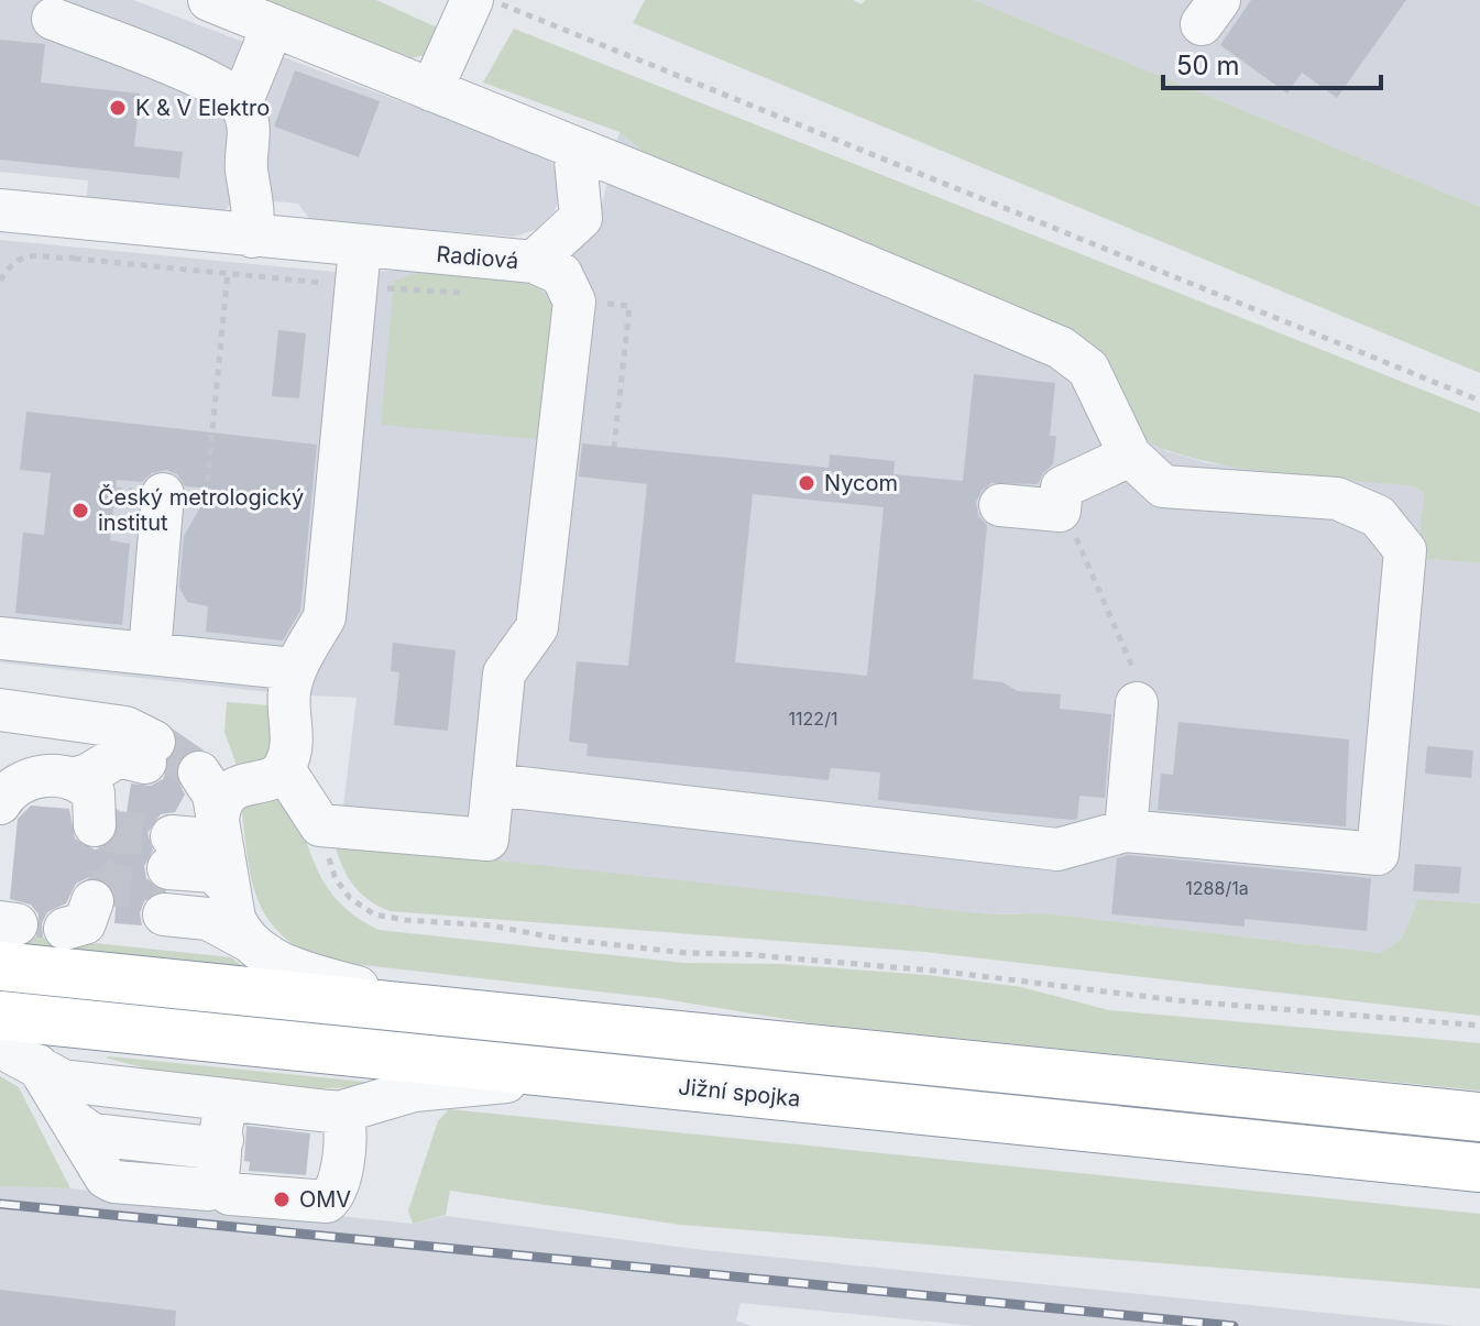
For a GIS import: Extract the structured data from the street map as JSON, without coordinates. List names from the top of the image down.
{
  "streets": {
    "highway": ["Jižní spojka"],
    "street": ["Radiová"]
  },
  "places": [
    "K & V Elektro",
    "Nycom",
    "Český metrologický institut",
    "OMV"
  ],
  "house_numbers": ["1122/1", "1288/1a"],
  "scale_bar": "50 m"
}
